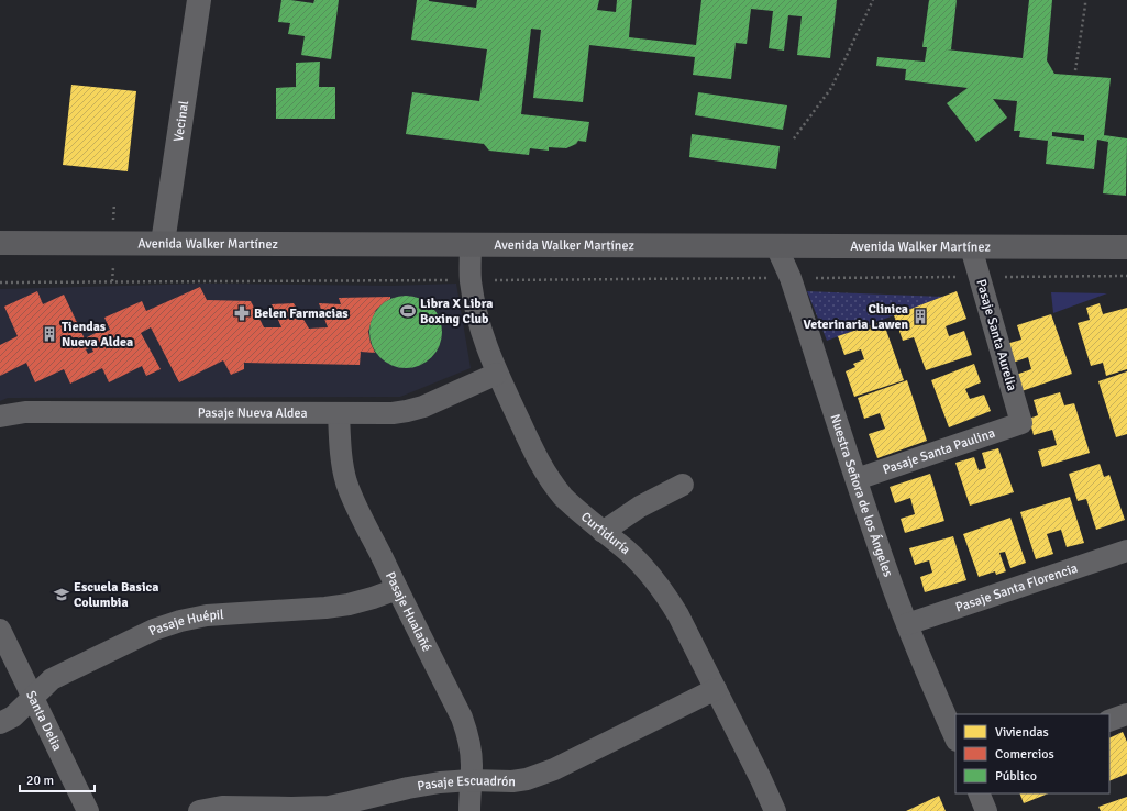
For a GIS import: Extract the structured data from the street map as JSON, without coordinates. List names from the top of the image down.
{
  "streets": {
    "main road": ["Avenida Walker Martínez"],
    "street": [
      "Vecinal",
      "Pasaje Santa Aurelia",
      "Pasaje Nueva Aldea",
      "Pasaje Santa Paulina",
      "Nuestra Señora de los Ángeles",
      "Curtiduría",
      "Pasaje Santa Florencia",
      "Pasaje Hualañé",
      "Pasaje Huépil",
      "Santa Delia",
      "Pasaje Escuadrón"
    ]
  },
  "crossings": [
    ["Vecinal", "Avenida Walker Martínez"],
    ["Avenida Walker Martínez", "Pasaje Santa Aurelia"],
    ["Avenida Walker Martínez", "Nuestra Señora de los Ángeles"],
    ["Avenida Walker Martínez", "Curtiduría"],
    ["Pasaje Santa Aurelia", "Pasaje Santa Paulina"],
    ["Pasaje Nueva Aldea", "Curtiduría"],
    ["Pasaje Nueva Aldea", "Pasaje Hualañé"],
    ["Pasaje Santa Paulina", "Nuestra Señora de los Ángeles"],
    ["Nuestra Señora de los Ángeles", "Pasaje Santa Florencia"],
    ["Curtiduría", "Pasaje Escuadrón"],
    ["Pasaje Hualañé", "Pasaje Huépil"],
    ["Pasaje Hualañé", "Pasaje Escuadrón"],
    ["Pasaje Huépil", "Santa Delia"]
  ],
  "places": {
    "sports": ["Libra X Libra Boxing Club"],
    "pharmacy": ["Belen Farmacias"],
    "building": ["Clinica Veterinaria Lawen", "Tiendas Nueva Aldea"],
    "school or university": ["Escuela Basica Columbia"]
  },
  "legend": ["Viviendas", "Comercios", "Público"],
  "scale_bar": "20 m"
}
